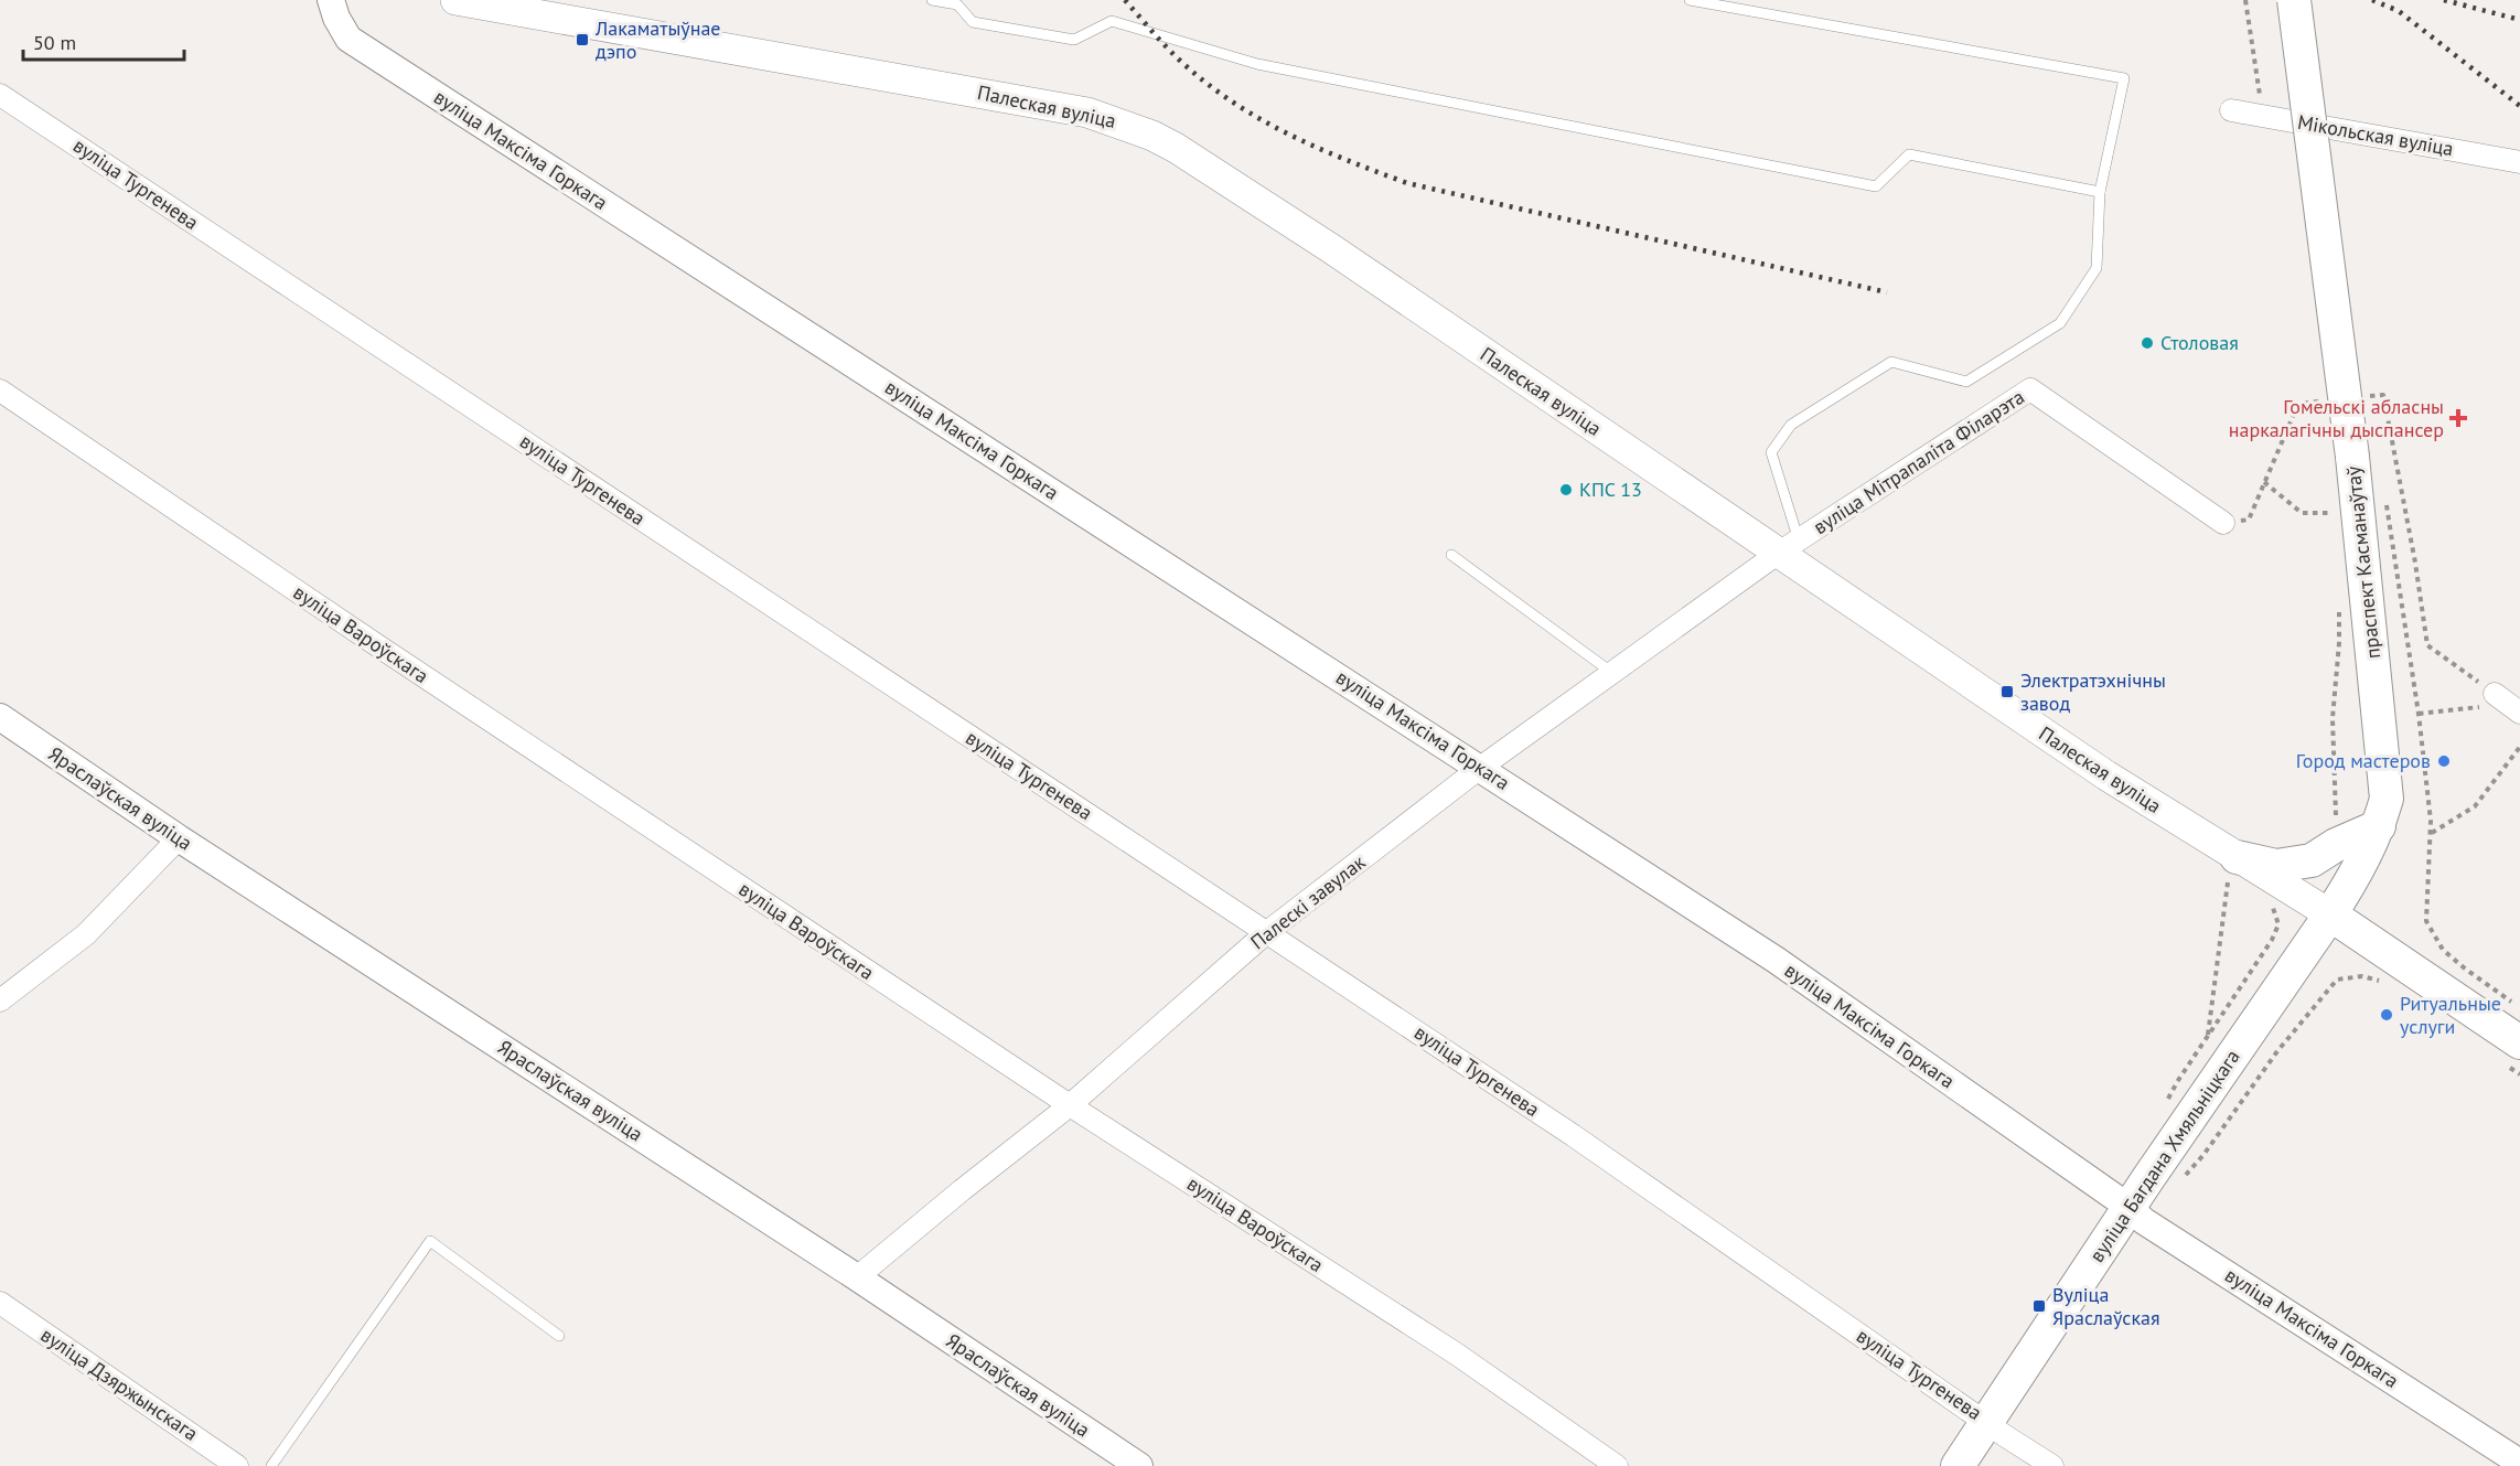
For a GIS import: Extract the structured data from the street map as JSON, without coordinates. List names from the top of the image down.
{
  "streets": {
    "main road": ["Палеская вуліца", "праспект Касманаўтаў", "вуліца Багдана Хмяльніцкага"],
    "street": [
      "Мікольская вуліца",
      "вуліца Максіма Горкага",
      "вуліца Тургенева",
      "вуліца Мітрапаліта Філарэта",
      "вуліца Вароўскага",
      "Яраслаўская вуліца",
      "Палескі завулак",
      "вуліца Дзяржынскага"
    ]
  },
  "crossings": [
    ["Палеская вуліца", "вуліца Мітрапаліта Філарэта"],
    ["Палеская вуліца", "праспект Касманаўтаў"],
    ["Палеская вуліца", "Палескі завулак"],
    ["Палеская вуліца", "вуліца Багдана Хмяльніцкага"],
    ["вуліца Максіма Горкага", "Палескі завулак"],
    ["вуліца Максіма Горкага", "вуліца Багдана Хмяльніцкага"],
    ["вуліца Тургенева", "Палескі завулак"],
    ["вуліца Тургенева", "вуліца Багдана Хмяльніцкага"],
    ["вуліца Мітрапаліта Філарэта", "Палескі завулак"],
    ["праспект Касманаўтаў", "вуліца Багдана Хмяльніцкага"],
    ["вуліца Вароўскага", "Палескі завулак"],
    ["Яраслаўская вуліца", "Палескі завулак"]
  ],
  "places": {
    "transit": ["Лакаматыўнае дэпо", "Электратэхнічны завод", "Вуліца Яраслаўская"],
    "other": [
      "Столовая",
      "КПС 13",
      "Город мастеров",
      "Ритуальные услуги"
    ],
    "health": ["Гомельскі абласны наркалагічны дыспансер"]
  },
  "scale_bar": "50 m"
}
